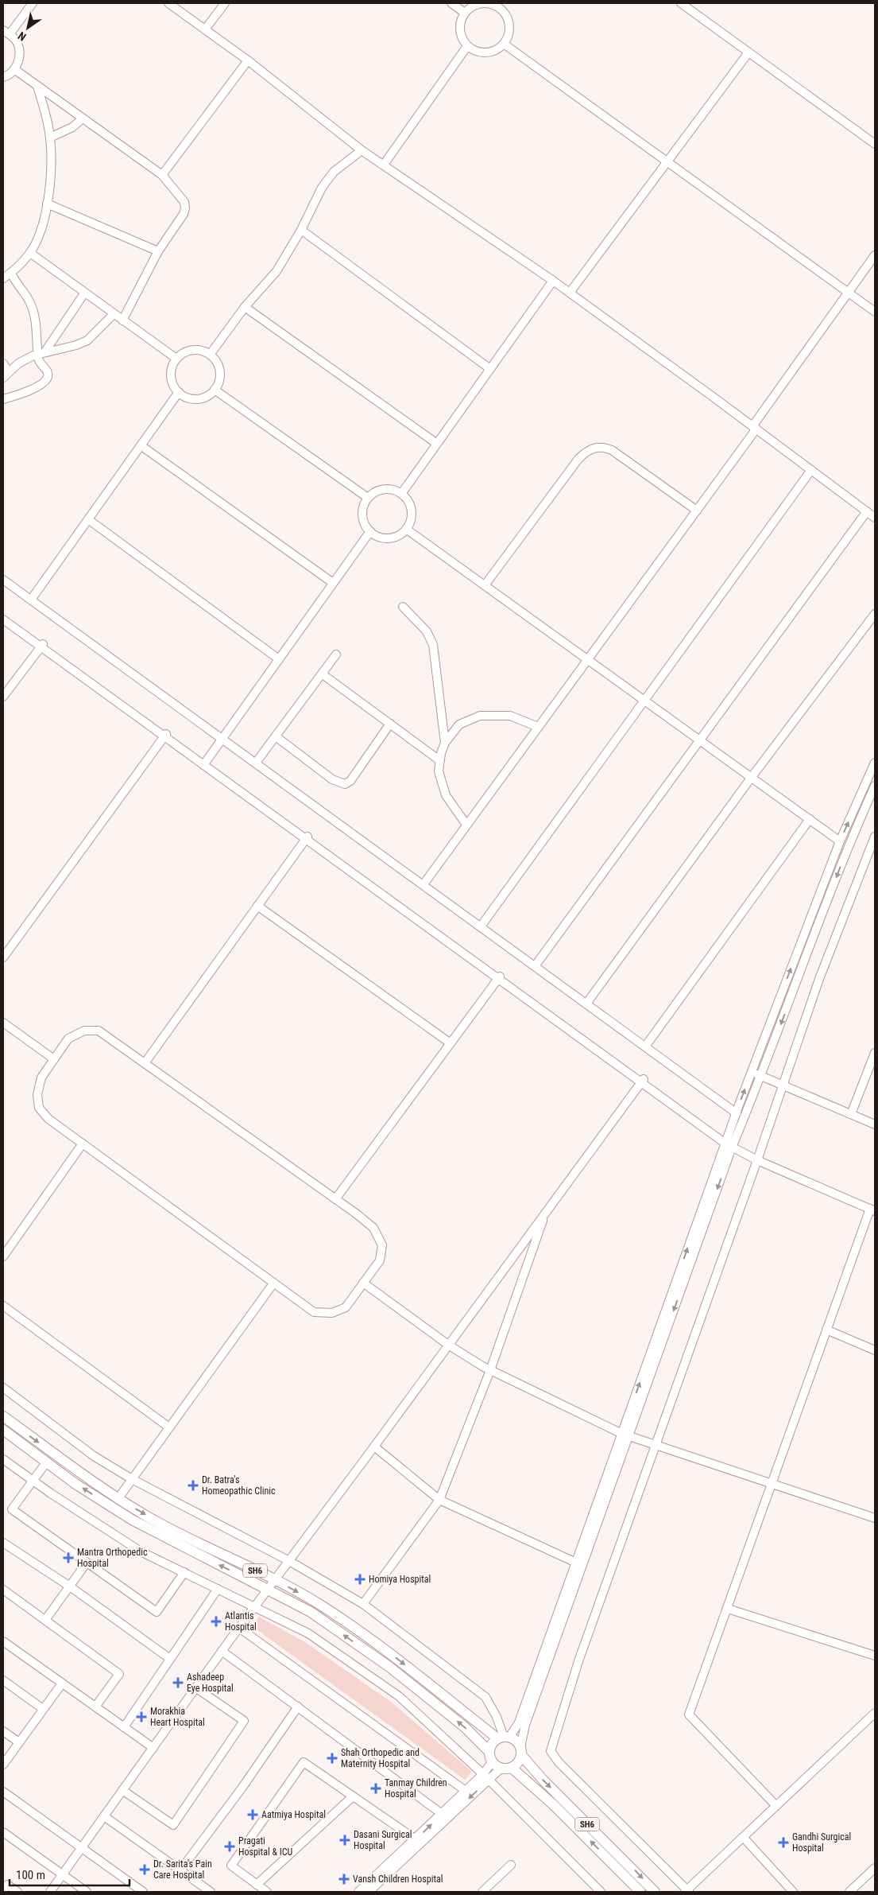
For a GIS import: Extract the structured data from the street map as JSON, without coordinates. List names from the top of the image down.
{
  "streets": {
    "main road": ["SH6"]
  },
  "places": {
    "health": [
      "Dr. Batra's Homeopathic Clinic",
      "Mantra Orthopedic Hospital",
      "Homiya Hospital",
      "Atlantis Hospital",
      "Ashadeep Eye Hospital",
      "Morakhia Heart Hospital",
      "Shah Orthopedic and Maternity Hospital",
      "Tanmay Children Hospital",
      "Aatmiya Hospital",
      "Dasani Surgical Hospital",
      "Gandhi Surgical Hospital",
      "Pragati Hospital & ICU",
      "Dr. Sarita's Pain Care Hospital",
      "Vansh Children Hospital"
    ]
  },
  "scale_bar": "100 m",
  "north": "bottom left"
}
